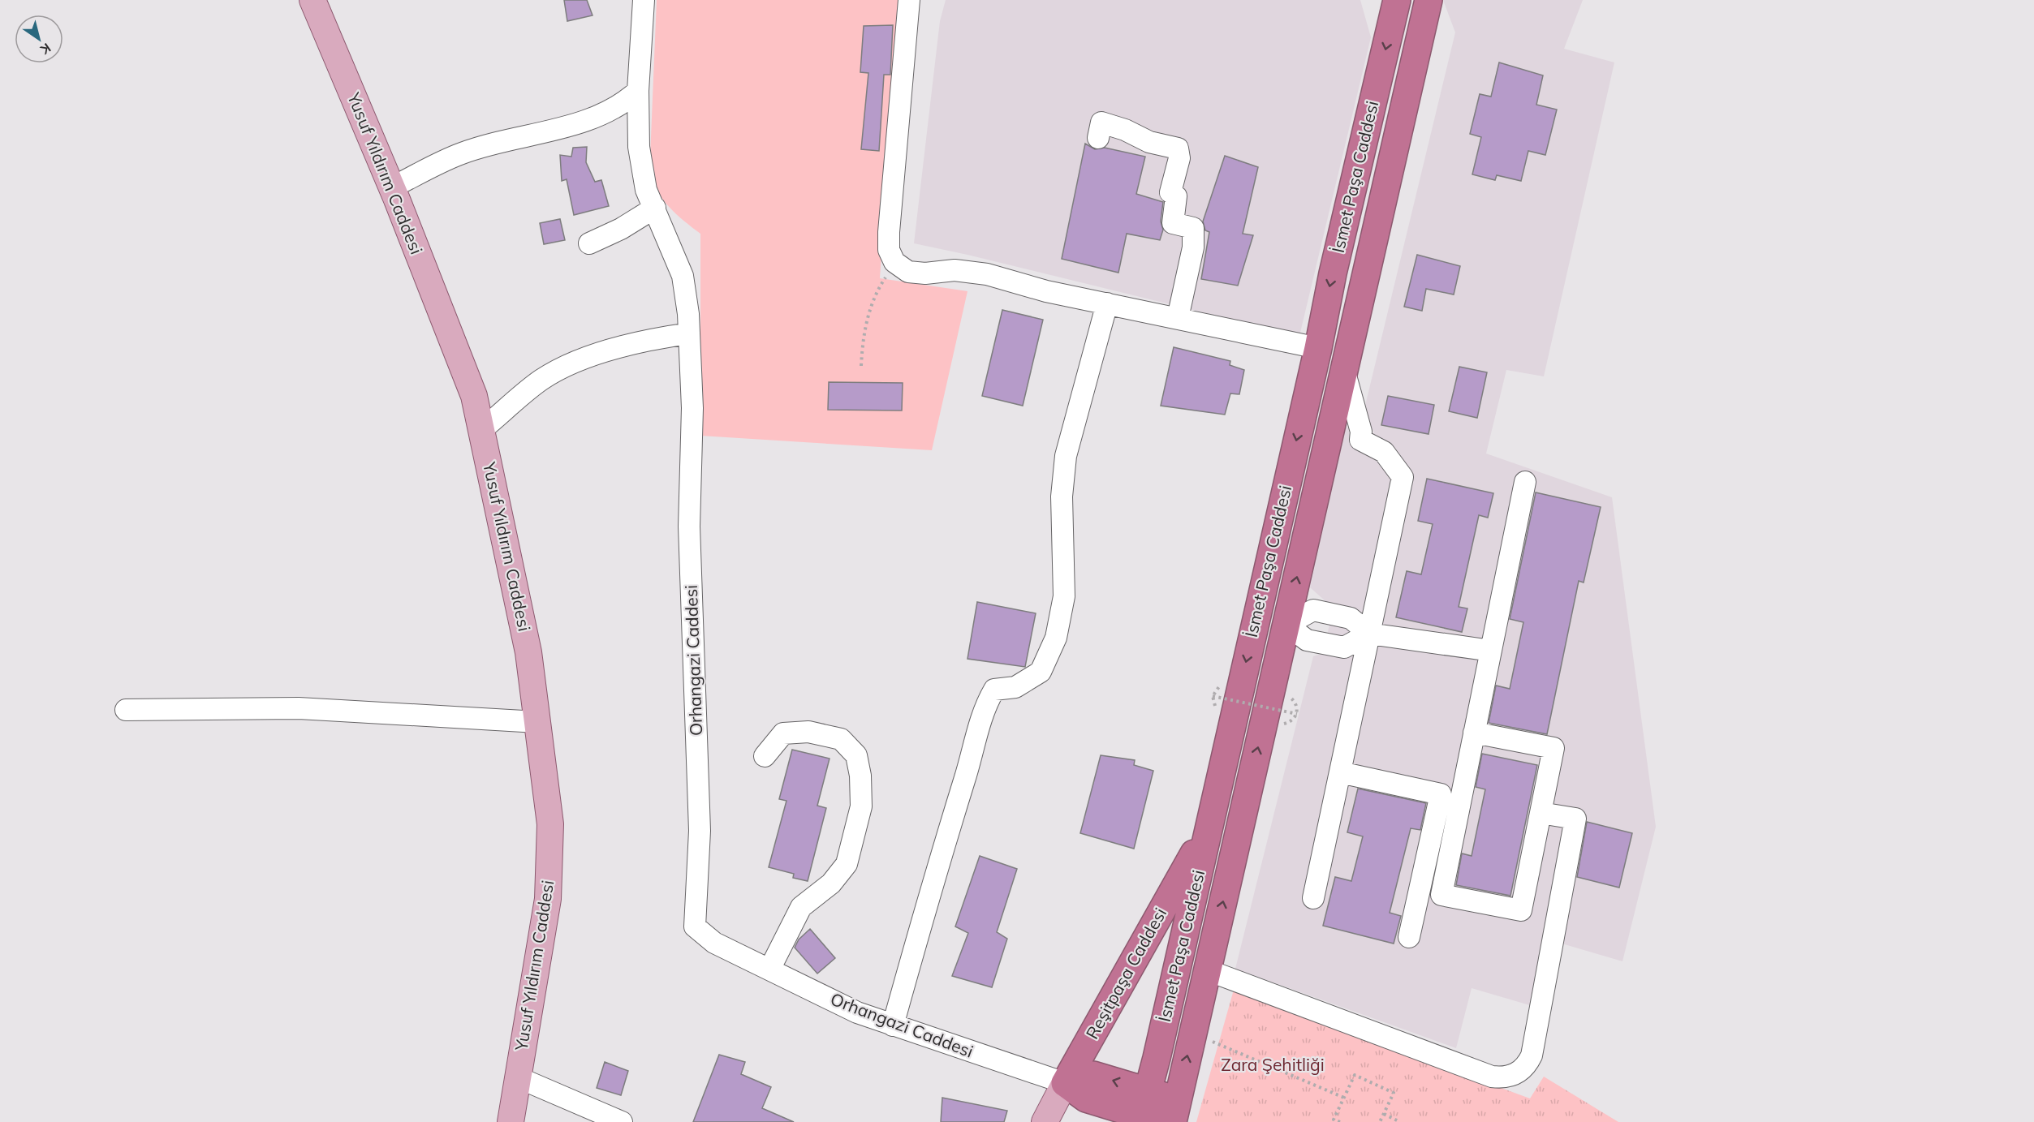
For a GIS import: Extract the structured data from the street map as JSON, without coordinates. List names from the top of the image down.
{
  "streets": {
    "highway": ["İsmet Paşa Caddesi", "Reşitpaşa Caddesi"],
    "main road": ["Yusuf Yıldırım Caddesi"],
    "street": ["Orhangazi Caddesi"]
  },
  "crossings": [
    ["İsmet Paşa Caddesi", "Reşitpaşa Caddesi"],
    ["Orhangazi Caddesi", "Reşitpaşa Caddesi"]
  ],
  "parks": ["Zara Şehitliği"],
  "north": "bottom right"
}
